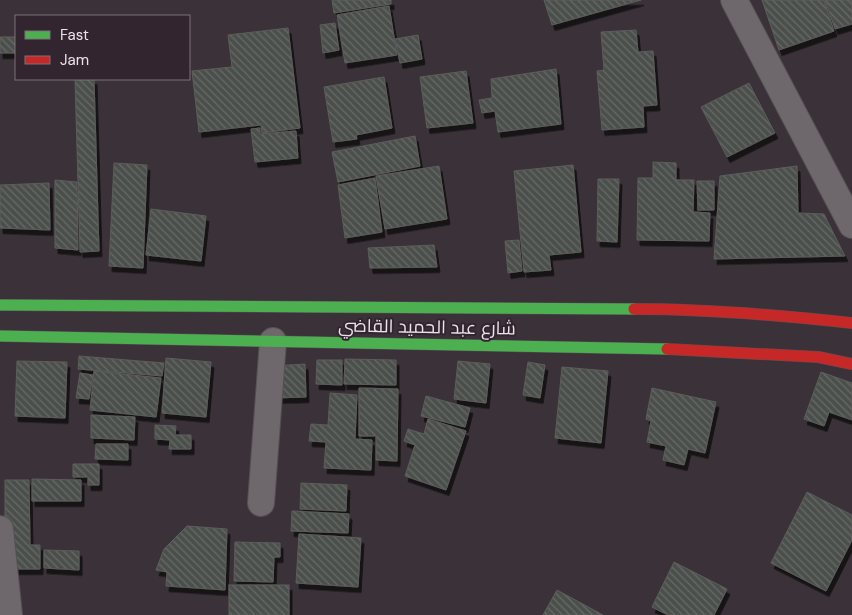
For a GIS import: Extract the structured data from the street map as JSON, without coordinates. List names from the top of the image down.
{
  "streets": {
    "main road": ["شارع عبد الحميد القاضي"]
  },
  "legend": ["Fast", "Jam"]
}
